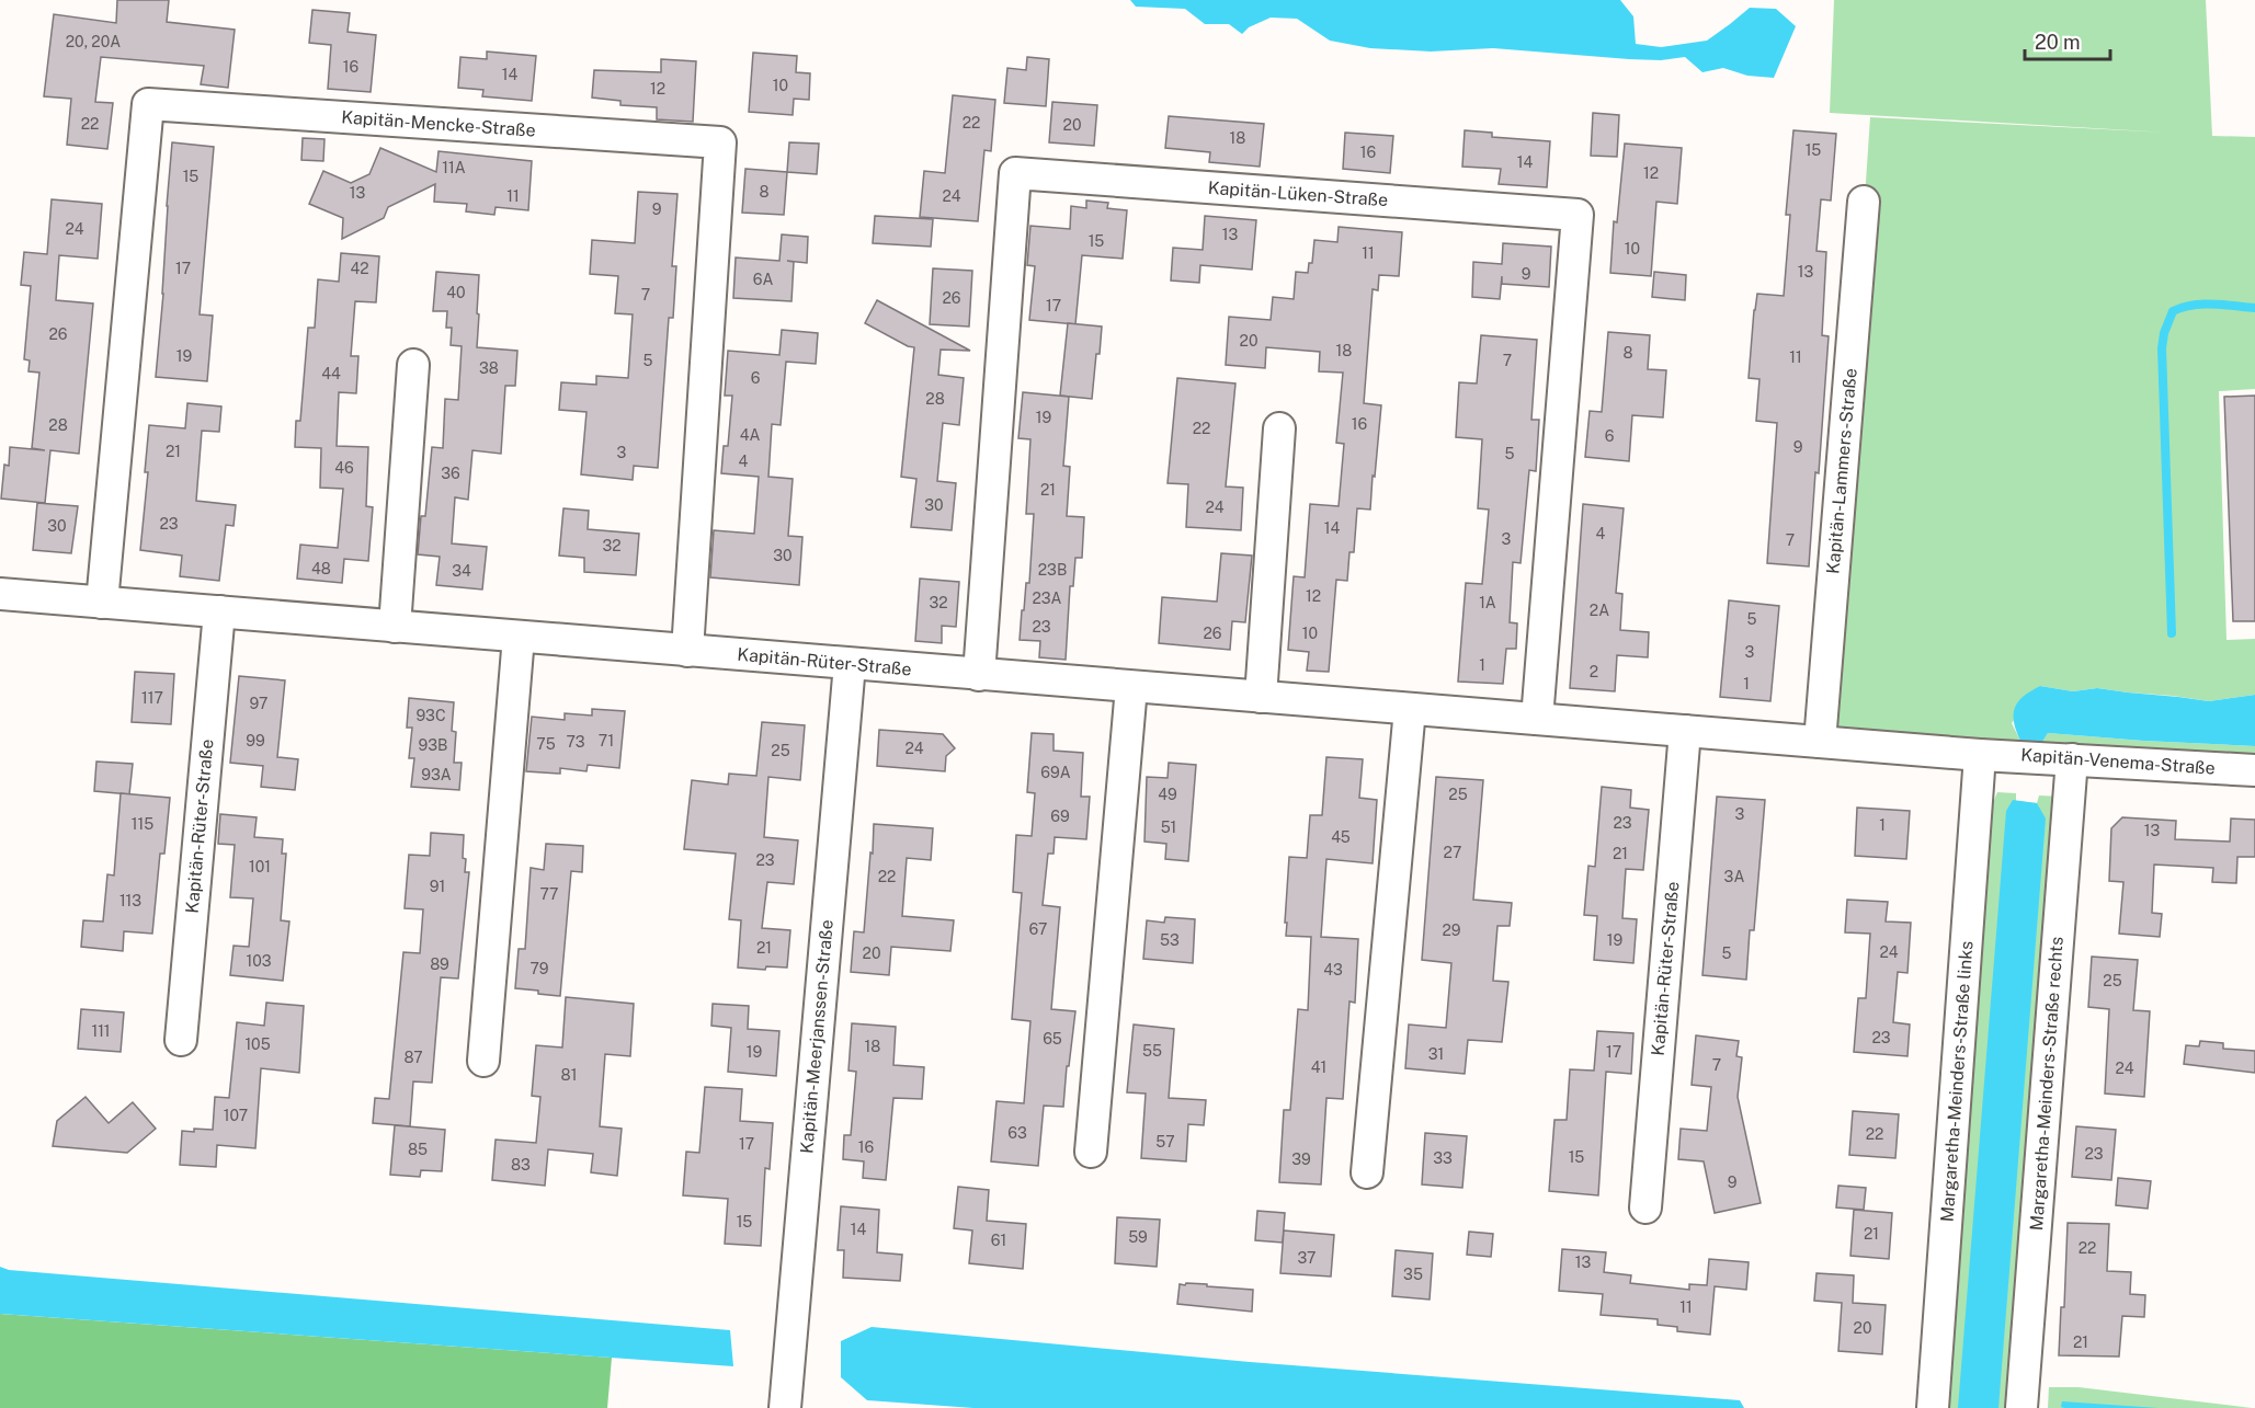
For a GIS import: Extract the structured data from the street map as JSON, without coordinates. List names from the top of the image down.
{
  "streets": {
    "street": [
      "Kapitän-Mencke-Straße",
      "Kapitän-Lüken-Straße",
      "Kapitän-Lammers-Straße",
      "Kapitän-Rüter-Straße",
      "Kapitän-Venema-Straße",
      "Kapitän-Meerjanssen-Straße",
      "Margaretha-Meinders-Straße links",
      "Margaretha-Meinders-Straße rechts"
    ]
  },
  "crossings": [
    ["Kapitän-Mencke-Straße", "Kapitän-Rüter-Straße"],
    ["Kapitän-Lüken-Straße", "Kapitän-Rüter-Straße"],
    ["Kapitän-Lammers-Straße", "Kapitän-Rüter-Straße"],
    ["Kapitän-Rüter-Straße", "Kapitän-Venema-Straße"],
    ["Kapitän-Rüter-Straße", "Kapitän-Meerjanssen-Straße"],
    ["Kapitän-Rüter-Straße", "Margaretha-Meinders-Straße links"],
    ["Kapitän-Venema-Straße", "Margaretha-Meinders-Straße links"],
    ["Kapitän-Venema-Straße", "Margaretha-Meinders-Straße rechts"]
  ],
  "house_numbers": [
    "20, 20A",
    "16",
    "14",
    "10",
    "12",
    "22",
    "22",
    "20",
    "18",
    "15",
    "16",
    "14",
    "11A",
    "12",
    "15",
    "8",
    "13",
    "11",
    "24",
    "9",
    "24",
    "13",
    "15",
    "10",
    "11",
    "17",
    "42",
    "13",
    "9",
    "6A",
    "40",
    "7",
    "26",
    "17",
    "26",
    "20",
    "18",
    "8",
    "19",
    "11",
    "5",
    "7",
    "38",
    "44",
    "6",
    "28",
    "19",
    "16",
    "28",
    "22",
    "4A",
    "6",
    "9",
    "21",
    "3",
    "5",
    "4",
    "46",
    "36",
    "21",
    "30",
    "24",
    "23",
    "30",
    "14",
    "4",
    "3",
    "7",
    "32",
    "30",
    "48",
    "23B",
    "34",
    "12",
    "23A",
    "32",
    "1A",
    "2A",
    "5",
    "23",
    "26",
    "10",
    "3",
    "1",
    "2",
    "1",
    "117",
    "97",
    "93C",
    "99",
    "71",
    "73",
    "75",
    "93B",
    "24",
    "25",
    "69A",
    "93A",
    "49",
    "25",
    "3",
    "69",
    "23",
    "115",
    "1",
    "51",
    "13",
    "45",
    "27",
    "21",
    "23",
    "101",
    "22",
    "3A",
    "91",
    "77",
    "113",
    "67",
    "29",
    "53",
    "19",
    "21",
    "24",
    "20",
    "5",
    "103",
    "89",
    "79",
    "43",
    "25",
    "111",
    "23",
    "65",
    "105",
    "18",
    "55",
    "19",
    "17",
    "31",
    "87",
    "7",
    "41",
    "24",
    "81",
    "107",
    "63",
    "22",
    "57",
    "17",
    "16",
    "85",
    "23",
    "15",
    "33",
    "39",
    "83",
    "9",
    "15",
    "14",
    "21",
    "59",
    "61",
    "22",
    "37",
    "13",
    "35",
    "11",
    "20",
    "21"
  ],
  "scale_bar": "20 m"
}
